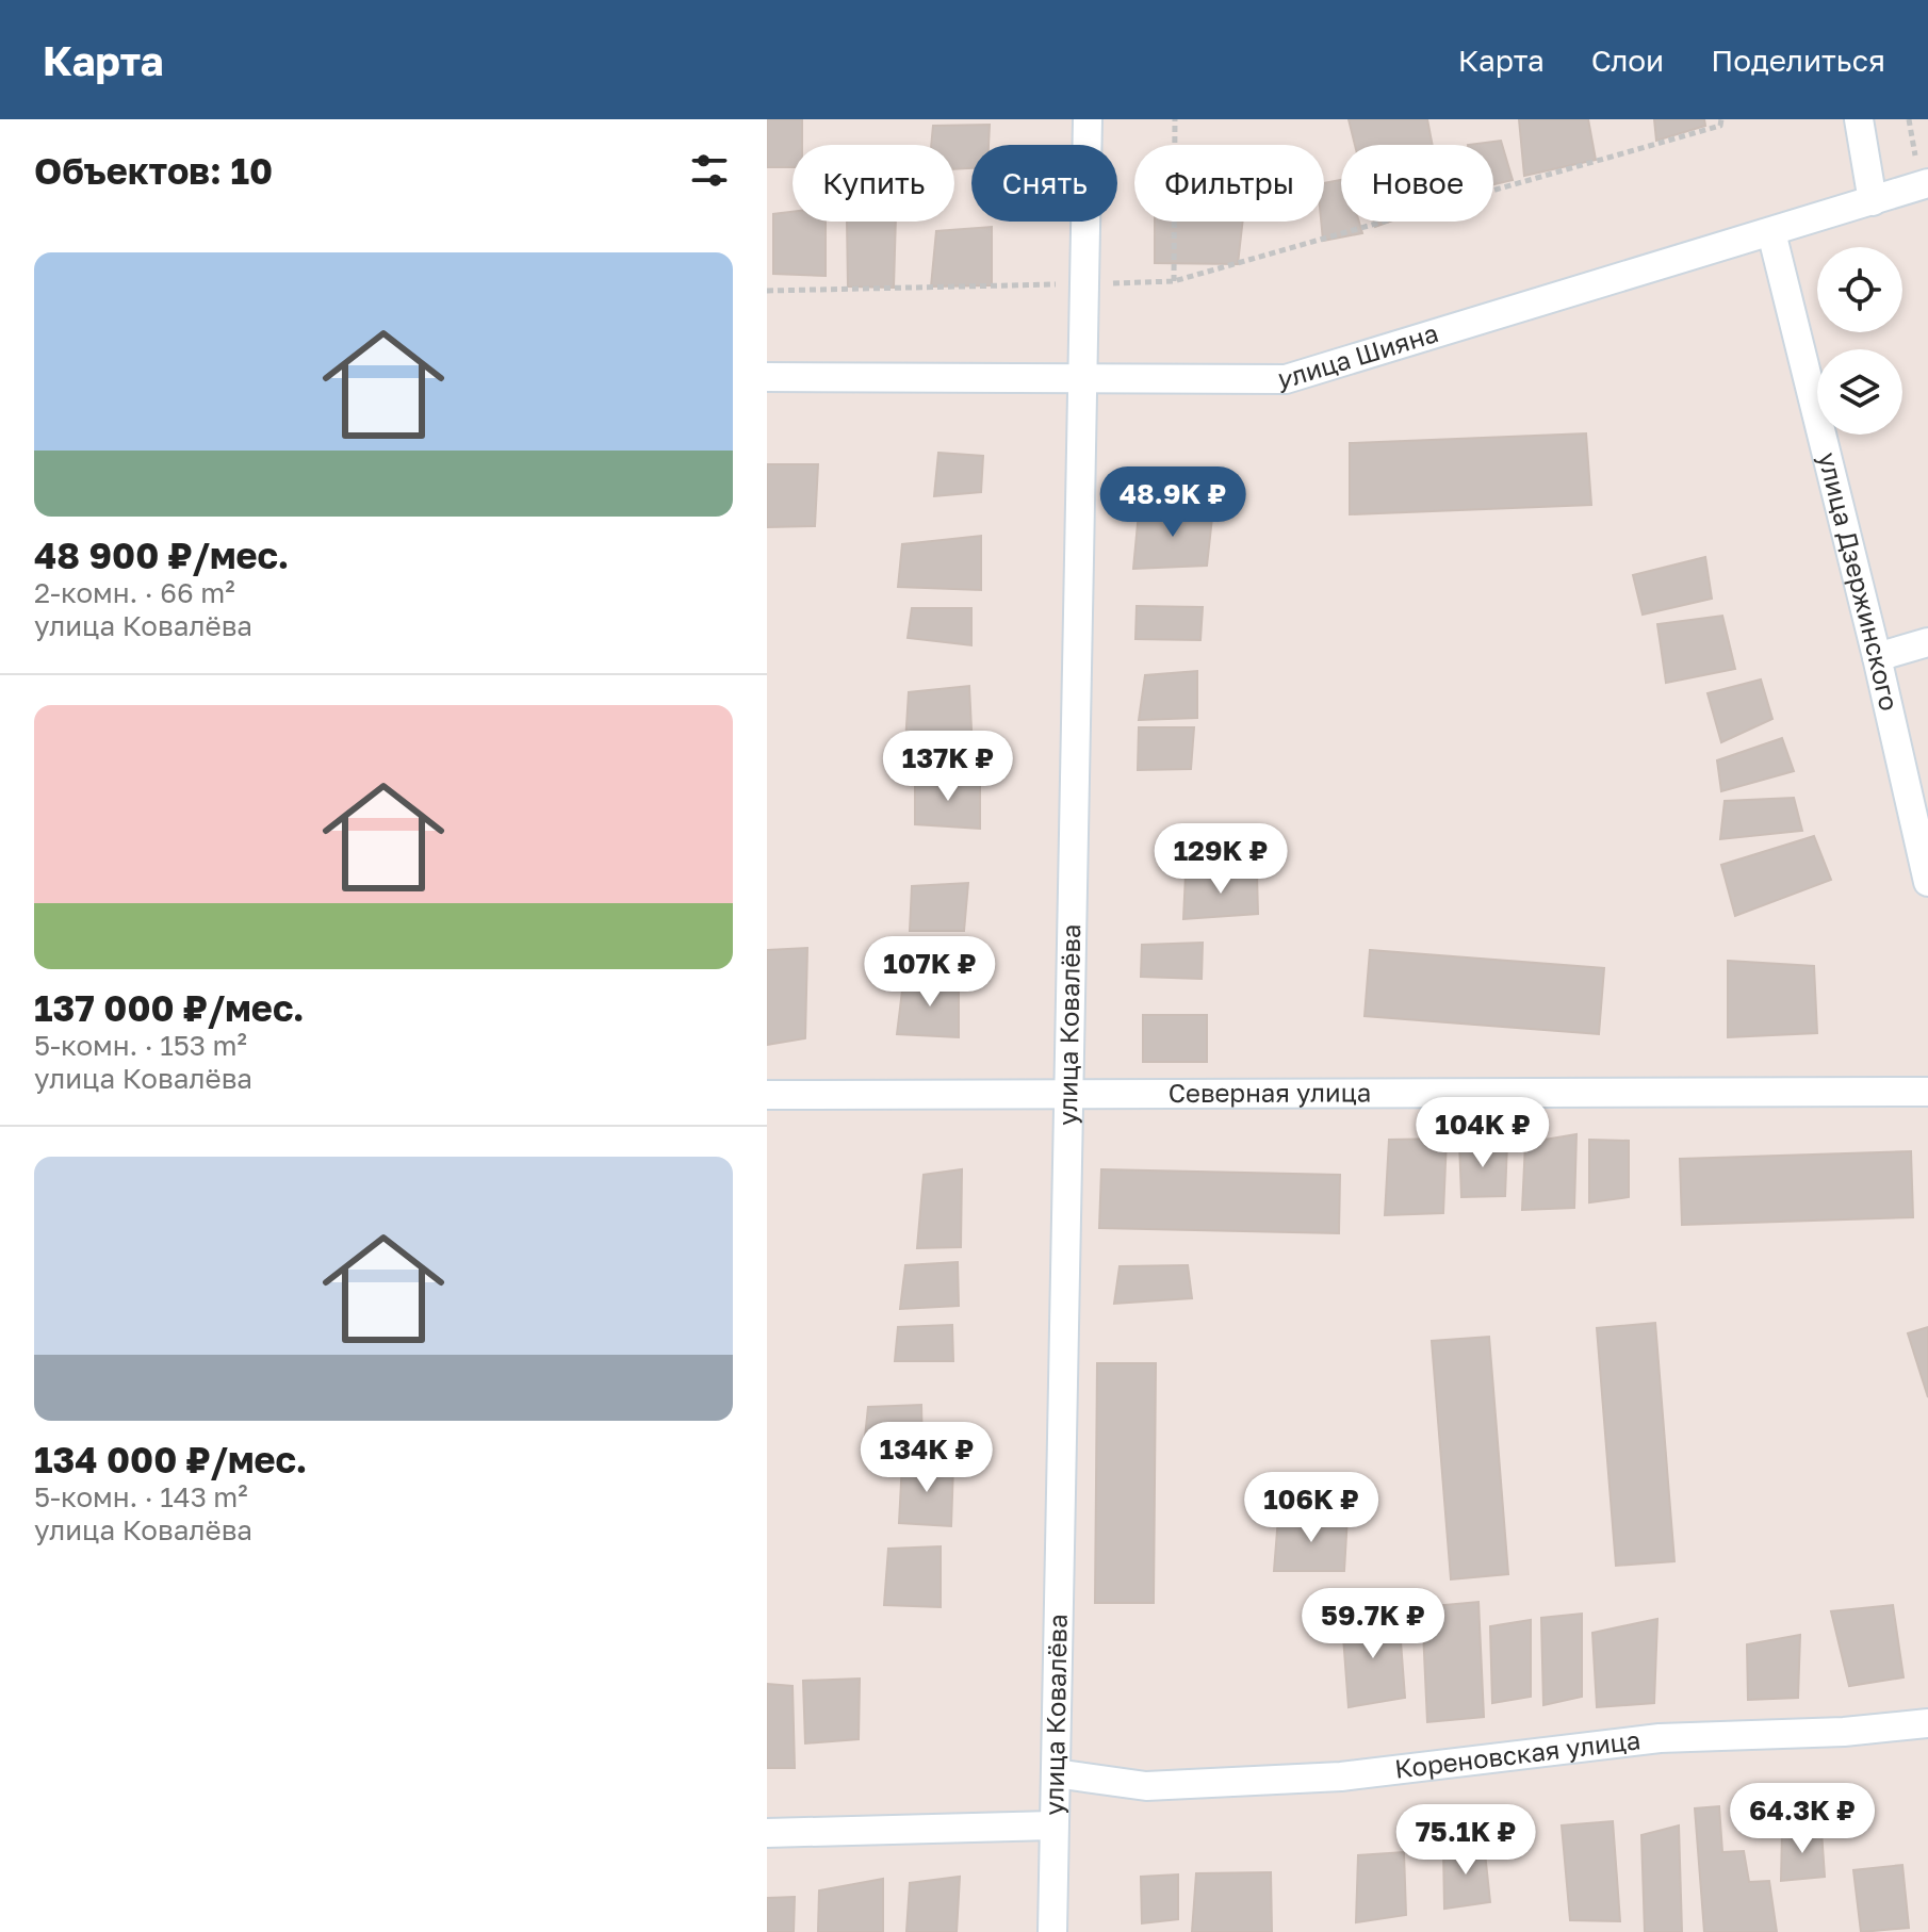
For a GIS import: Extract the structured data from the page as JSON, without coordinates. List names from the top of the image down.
{
  "streets": {
    "street": [
      "улица Шияна",
      "улица Дзержинского",
      "улица Ковалёва",
      "Северная улица",
      "Кореновская улица"
    ]
  },
  "crossings": [
    ["улица Шияна", "улица Дзержинского"],
    ["улица Шияна", "улица Ковалёва"],
    ["улица Ковалёва", "Северная улица"],
    ["улица Ковалёва", "Кореновская улица"]
  ],
  "page": {
    "header": "Карта",
    "nav": ["Карта", "Слои", "Поделиться"],
    "heading": "Объектов: 10",
    "chip": [
      "Купить",
      "Снять",
      "Фильтры",
      "Новое"
    ],
    "list": [
      {
        "name": "48 900 ₽/мес.",
        "note": "2-комн. · 66 m² · улица Ковалёва"
      },
      {
        "name": "137 000 ₽/мес.",
        "note": "5-комн. · 153 m² · улица Ковалёва"
      },
      {
        "name": "134 000 ₽/мес.",
        "note": "5-комн. · 143 m² · улица Ковалёва"
      }
    ],
    "price": [
      "48.9K ₽",
      "137K ₽",
      "129K ₽",
      "107K ₽",
      "104K ₽",
      "134K ₽",
      "106K ₽",
      "59.7K ₽",
      "64.3K ₽",
      "75.1K ₽"
    ]
  }
}
